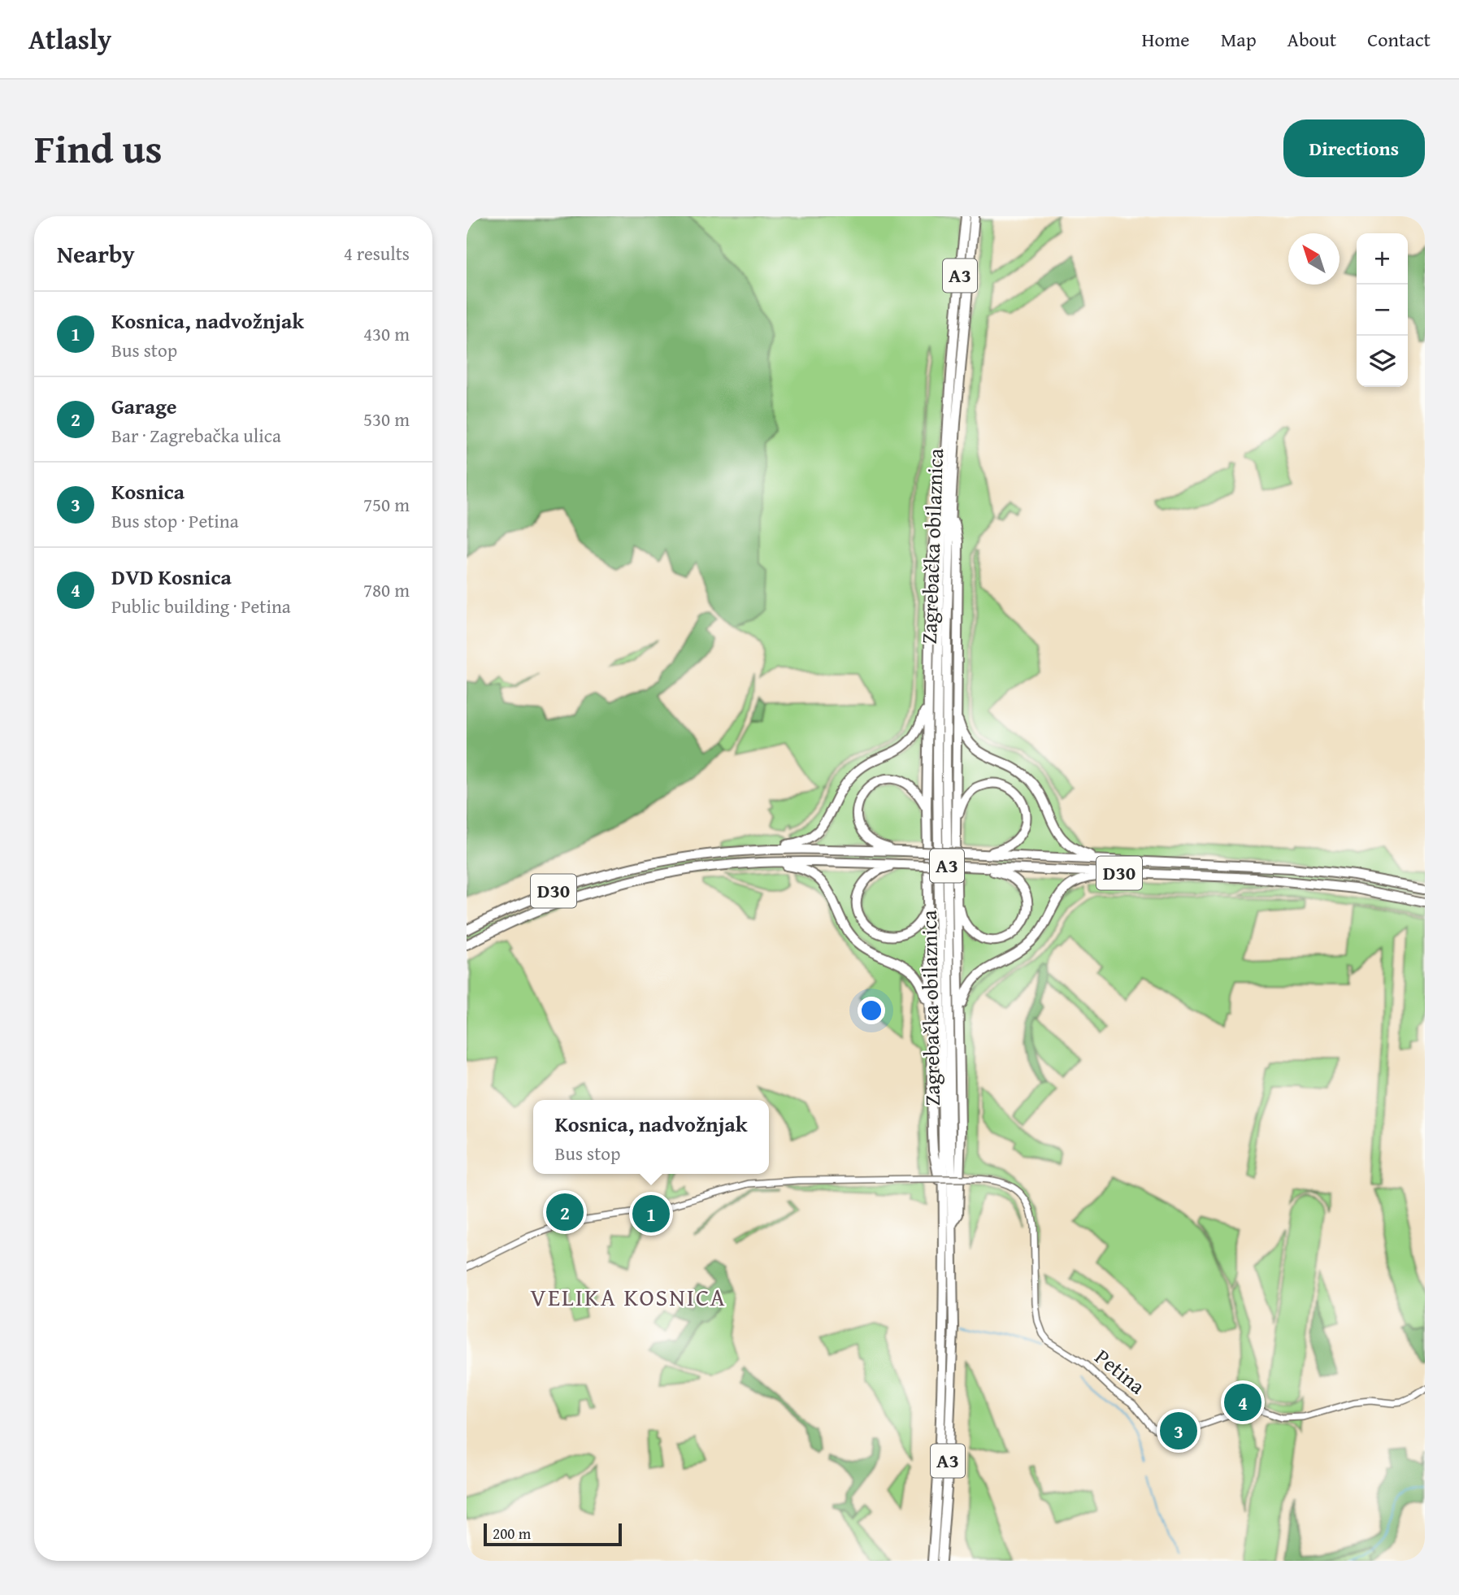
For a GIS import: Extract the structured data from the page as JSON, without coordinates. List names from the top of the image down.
{
  "streets": {
    "highway": ["A3", "Zagrebačka obilaznica", "D30"],
    "street": ["Petina"]
  },
  "districts": ["VELIKA KOSNICA"],
  "scale_bar": "200 m",
  "north": "top left",
  "page": {
    "header": "Atlasly",
    "nav": [
      "Home",
      "Map",
      "About",
      "Contact"
    ],
    "title": "Find us",
    "buttons": "Directions",
    "heading": ["Nearby", "4 results"],
    "map_buttons": ["+", "−"],
    "list": [
      {
        "mark": "1",
        "name": "Kosnica, nadvožnjak",
        "note": "Bus stop",
        "value": "430 m"
      },
      {
        "mark": "2",
        "name": "Garage",
        "note": "Bar · Zagrebačka ulica",
        "value": "530 m"
      },
      {
        "mark": "3",
        "name": "Kosnica",
        "note": "Bus stop · Petina",
        "value": "750 m"
      },
      {
        "mark": "4",
        "name": "DVD Kosnica",
        "note": "Public building · Petina",
        "value": "780 m"
      }
    ],
    "popup": ["Kosnica, nadvožnjak", "Bus stop"],
    "pins": [
      "2",
      "1",
      "4",
      "3"
    ],
    "scale": "200 m"
  }
}
